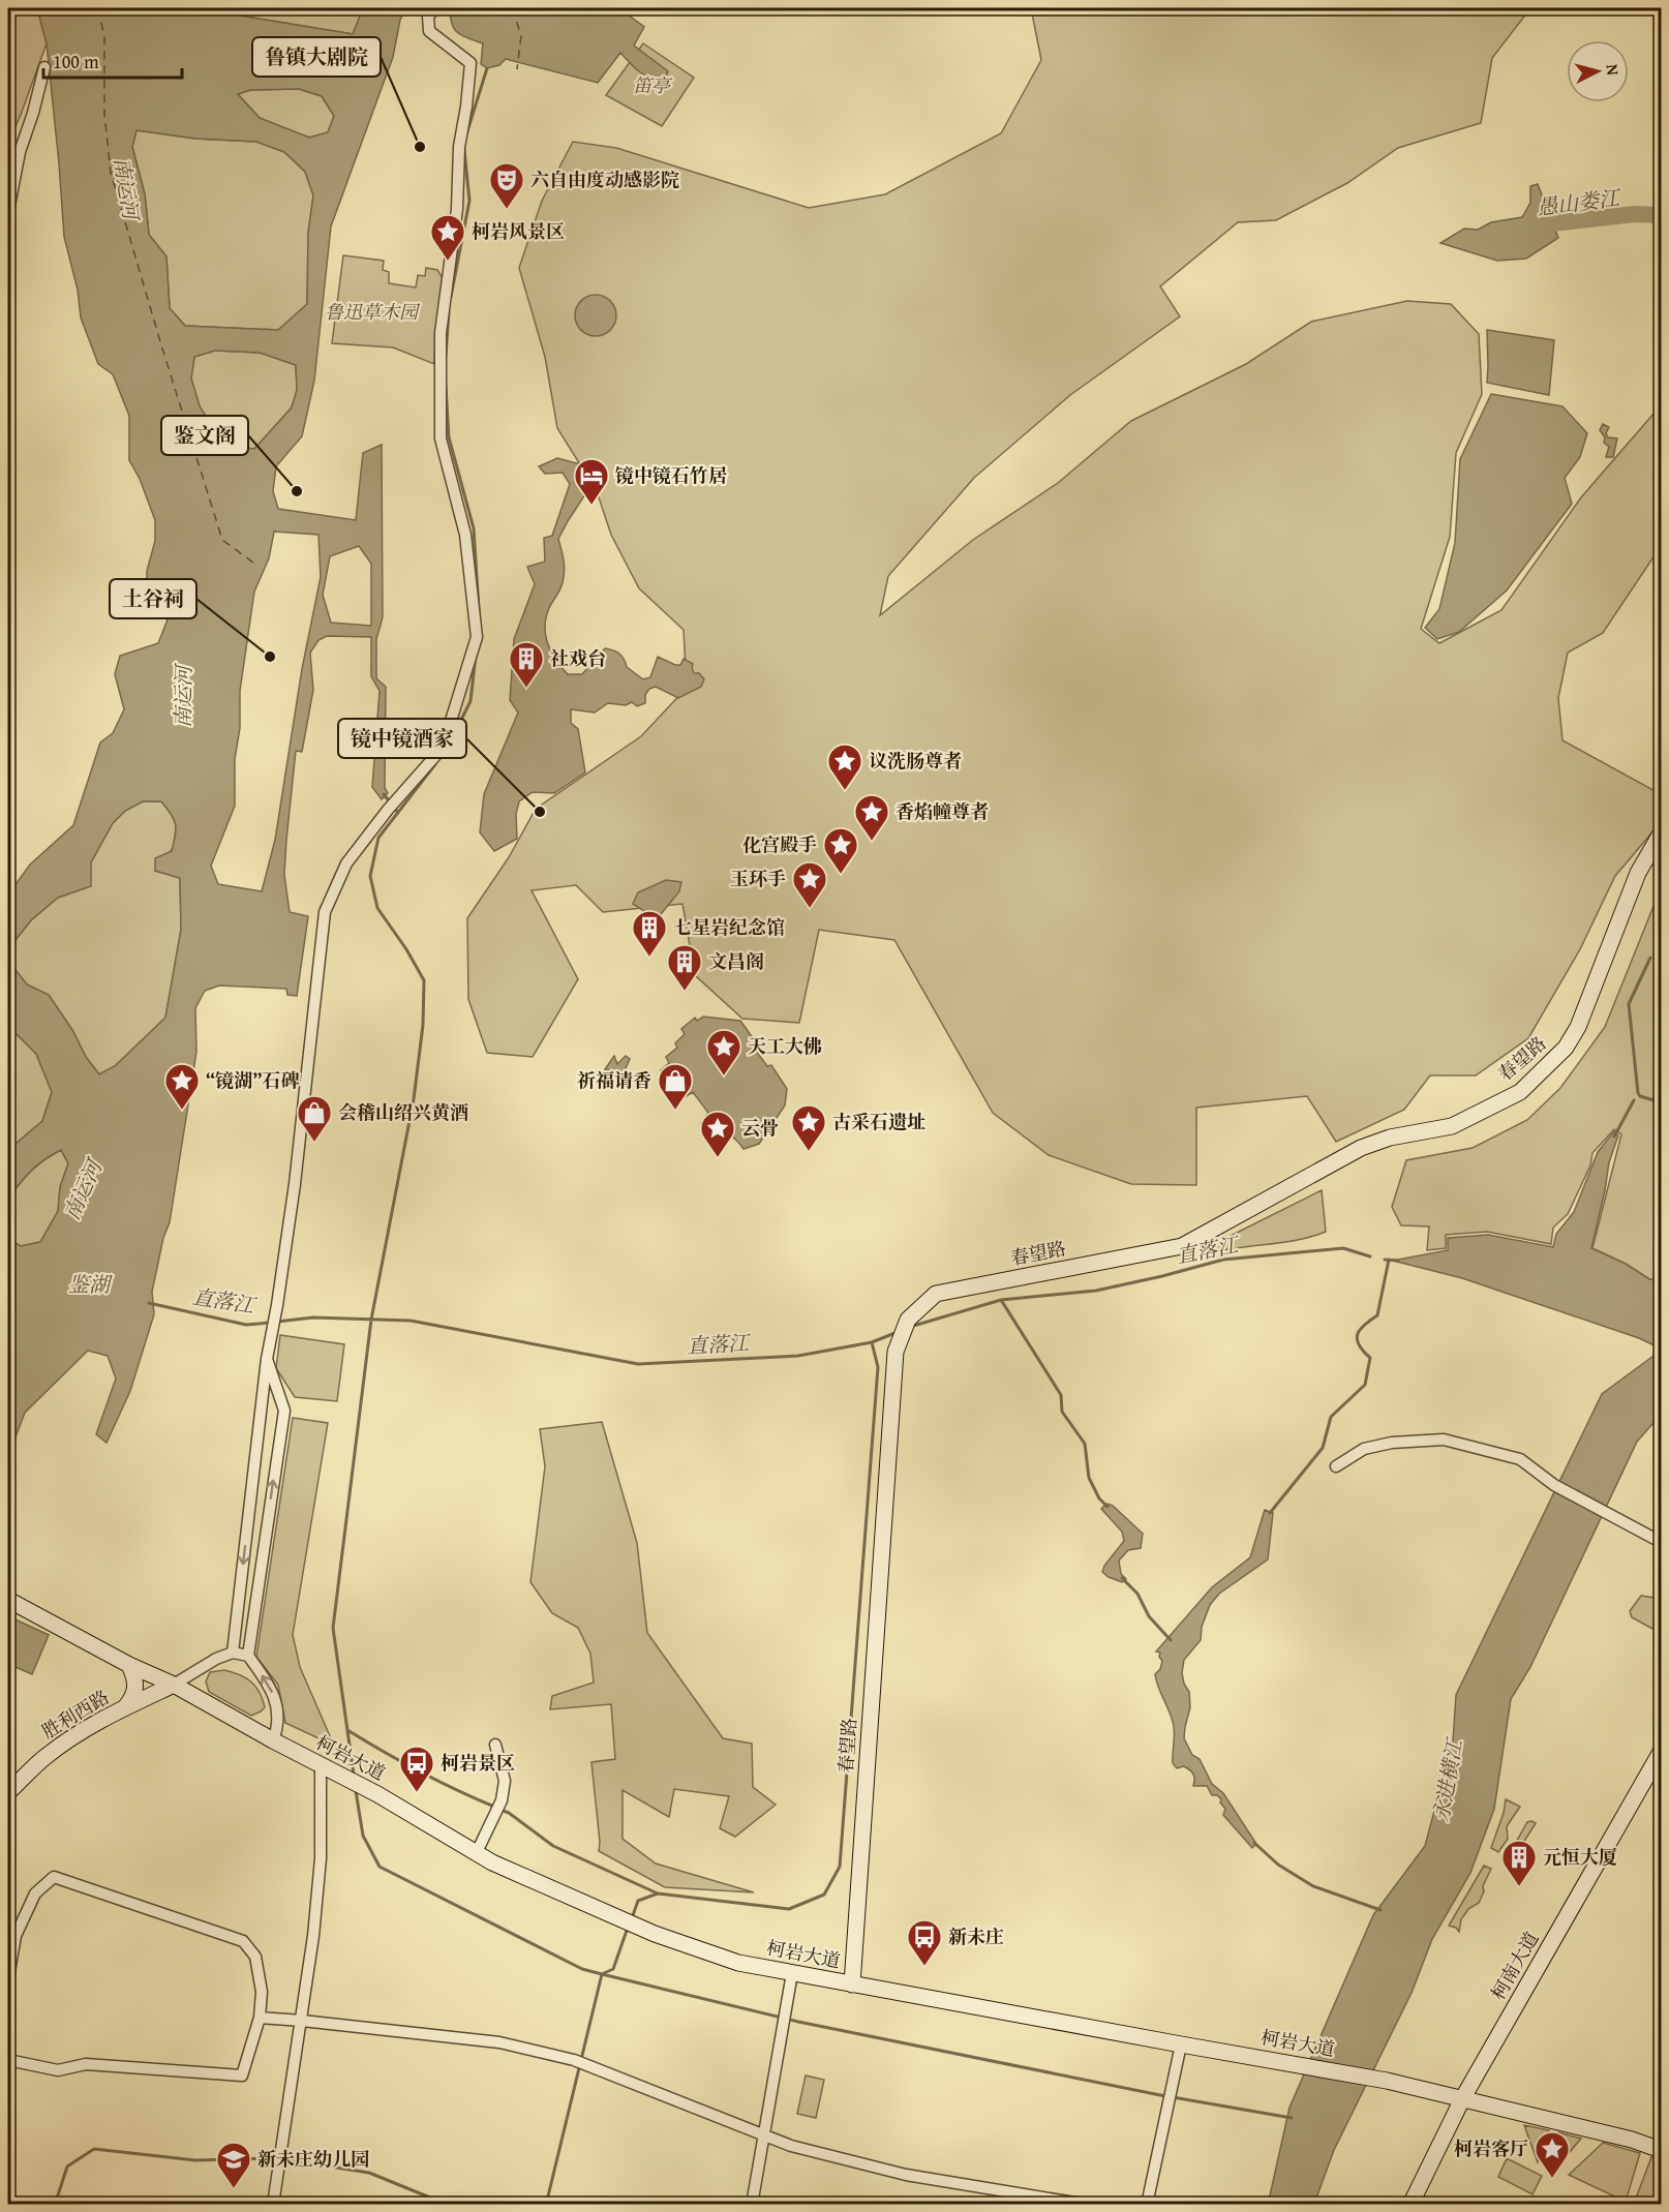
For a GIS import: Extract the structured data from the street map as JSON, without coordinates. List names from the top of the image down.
{
  "streets": {
    "street": [
      "春望路",
      "胜利西路",
      "柯岩大道",
      "柯南大道"
    ]
  },
  "crossings": [
    ["春望路", "柯岩大道"],
    ["胜利西路", "柯岩大道"],
    ["柯岩大道", "柯南大道"]
  ],
  "water": [
    "南运河",
    "愚山娄江",
    "直落江",
    "鉴湖",
    "永进横江"
  ],
  "parks": ["笛亭", "鲁迅草木园"],
  "places": {
    "other": [
      "鲁镇大剧院",
      "鉴文阁",
      "土谷祠",
      "镜中镜酒家"
    ],
    "theatre": ["六自由度动感影院"],
    "place": [
      "柯岩风景区",
      "议洗肠尊者",
      "香焰幢尊者",
      "化宫殿手",
      "玉环手",
      "天工大佛",
      "“镜湖”石碑",
      "古采石遗址",
      "云骨",
      "柯岩客厅"
    ],
    "hotel": ["镜中镜石竹居"],
    "building": [
      "社戏台",
      "七星岩纪念馆",
      "文昌阁",
      "元恒大厦"
    ],
    "shop": ["祈福请香", "会稽山绍兴黄酒"],
    "bus stop": ["柯岩景区", "新未庄"],
    "school or university": ["新未庄幼儿园"]
  },
  "scale_bar": "100 m",
  "north": "right"
}
